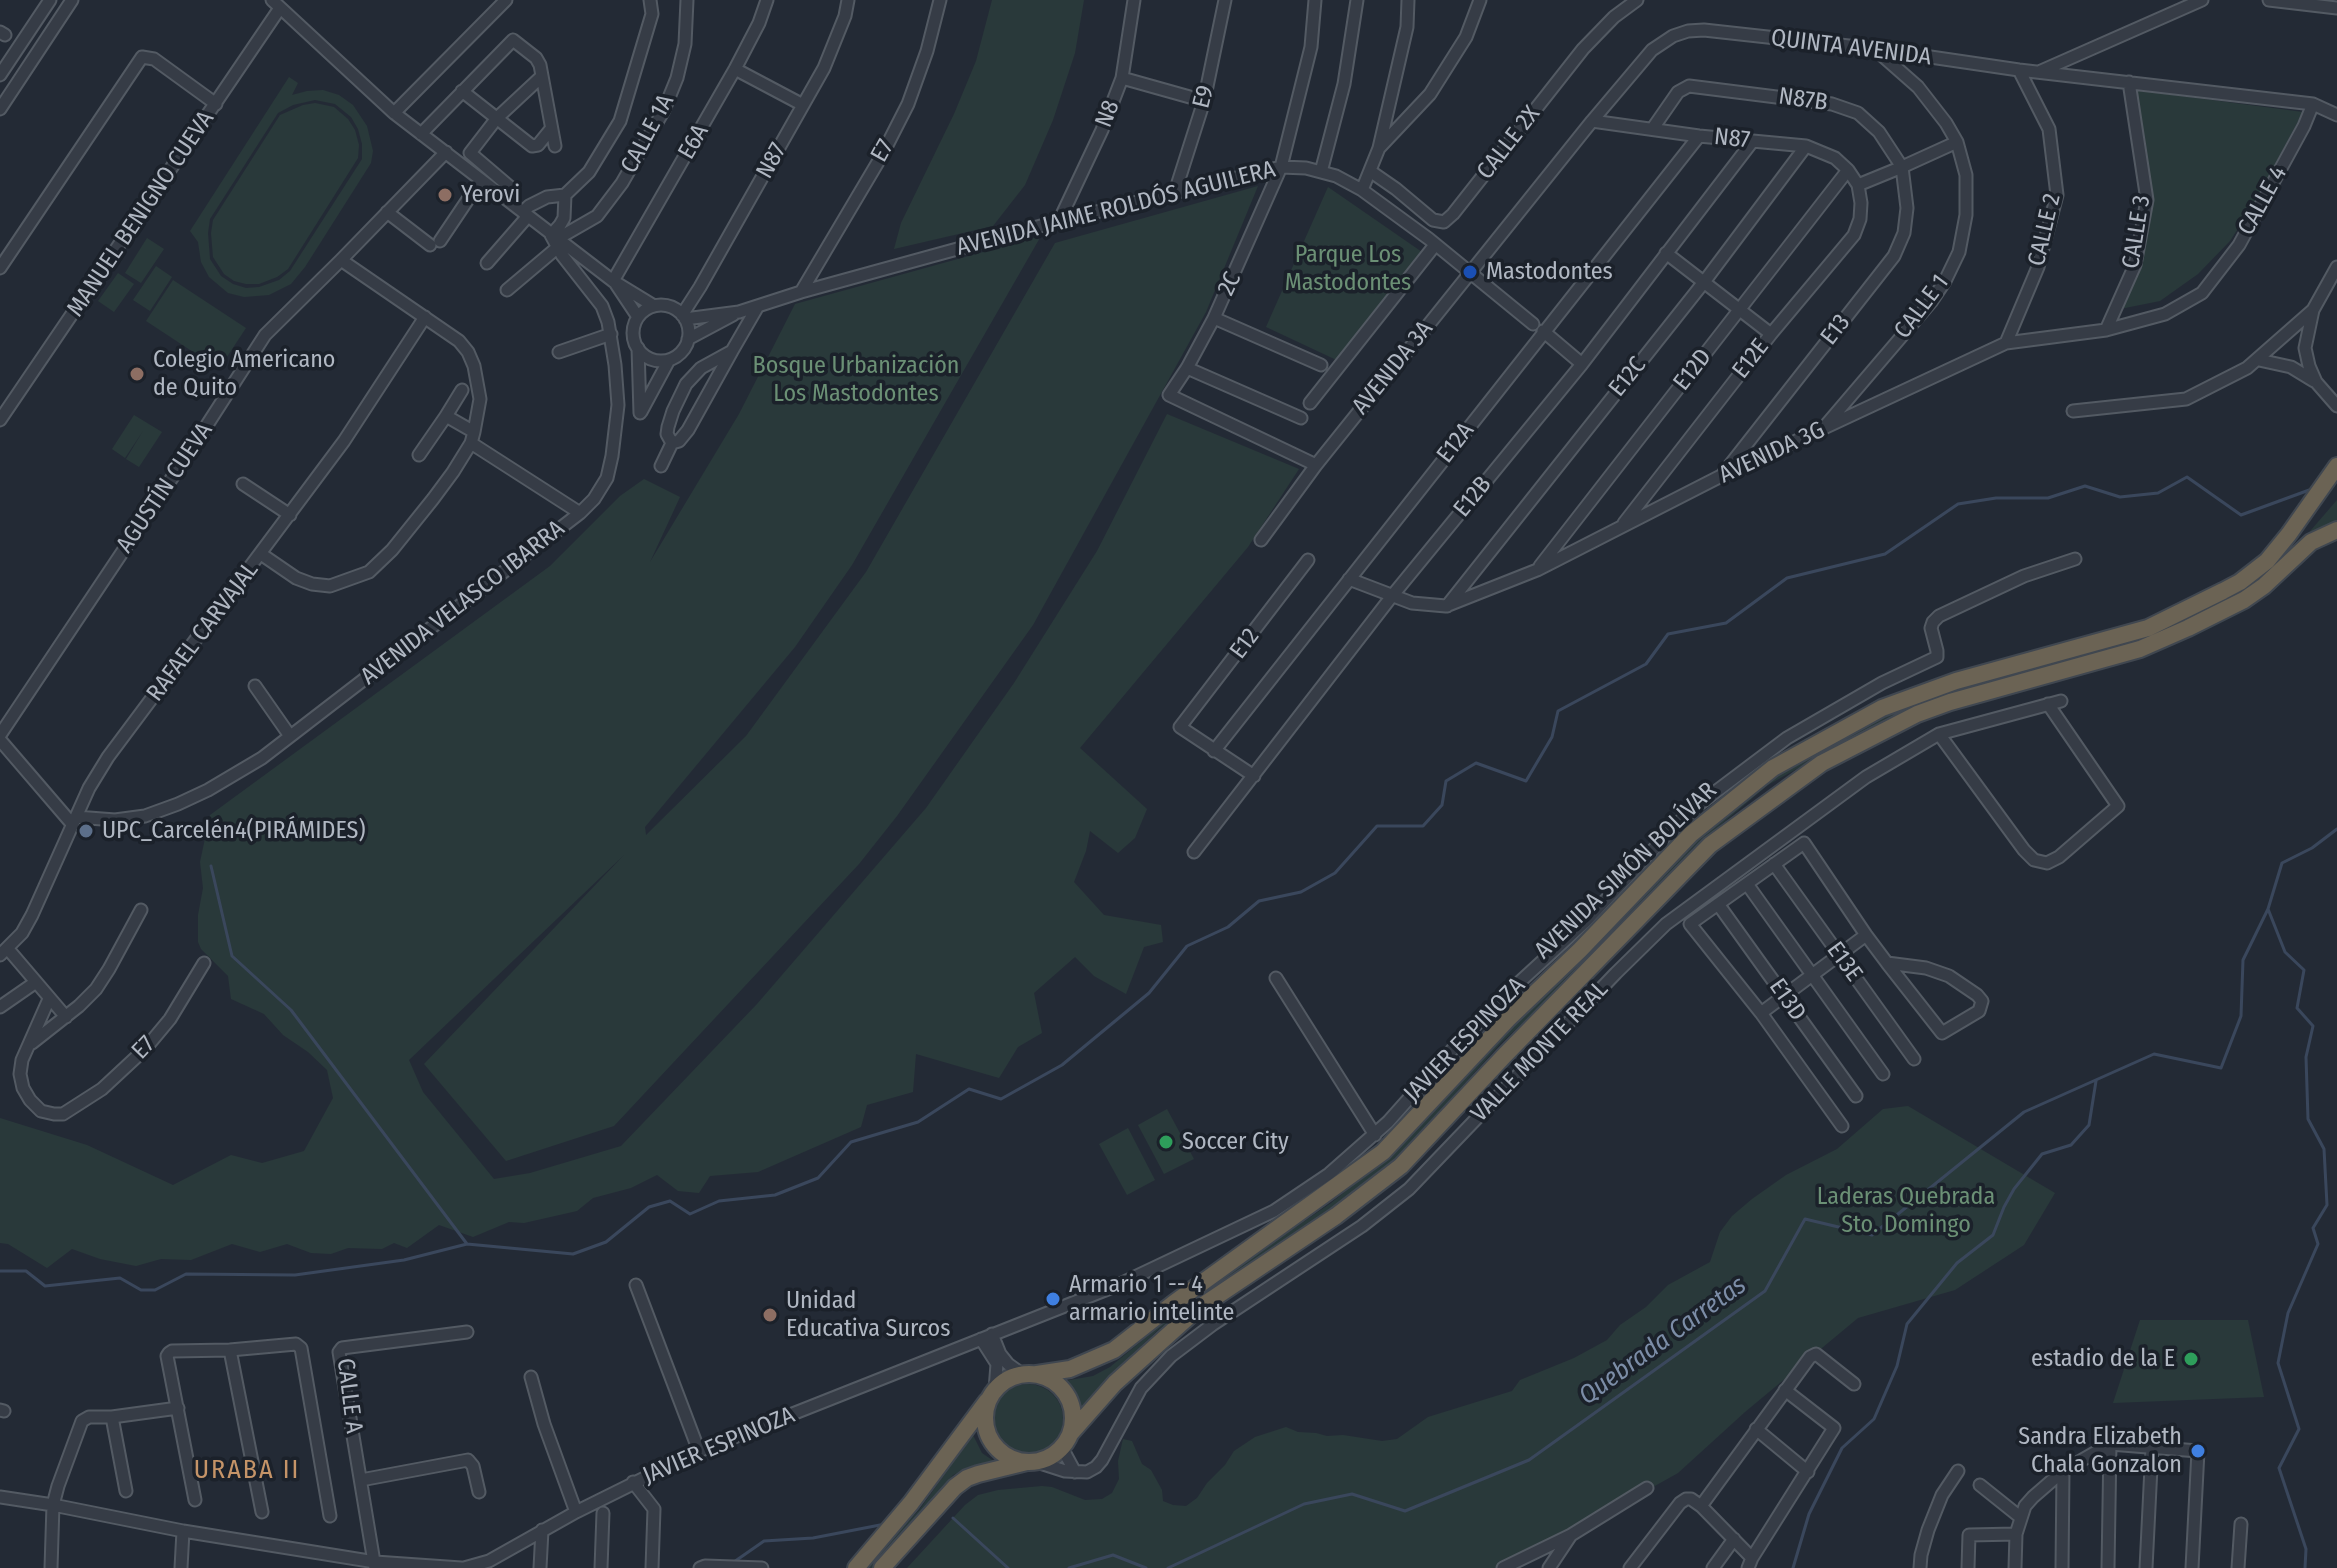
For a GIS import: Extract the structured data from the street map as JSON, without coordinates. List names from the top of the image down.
{
  "streets": {
    "highway": ["AVENIDA SIMÓN BOLÍVAR"],
    "street": [
      "QUINTA AVENIDA",
      "E9",
      "N87B",
      "N8",
      "CALLE 1A",
      "N87",
      "E6A",
      "CALLE 2X",
      "E7",
      "CALLE 4",
      "AVENIDA JAIME ROLDÓS AGUILERA",
      "MANUEL BENIGNO CUEVA",
      "CALLE 2",
      "CALLE 3",
      "2C",
      "CALLE 1",
      "E13",
      "E12E",
      "AVENIDA 3A",
      "E12D",
      "E12C",
      "E12A",
      "AVENIDA 3G",
      "AGUSTÍN CUEVA",
      "E12B",
      "AVENIDA VELASCO IBARRA",
      "RAFAEL CARVAJAL",
      "E12",
      "E13E",
      "E13D",
      "JAVIER ESPINOZA",
      "VALLE MONTE REAL",
      "CALLE A"
    ]
  },
  "crossings": [
    ["QUINTA AVENIDA", "N87"],
    ["QUINTA AVENIDA", "CALLE 4"],
    ["QUINTA AVENIDA", "AVENIDA JAIME ROLDÓS AGUILERA"],
    ["QUINTA AVENIDA", "CALLE 2"],
    ["QUINTA AVENIDA", "CALLE 3"],
    ["QUINTA AVENIDA", "CALLE 1"],
    ["QUINTA AVENIDA", "AVENIDA 3A"],
    ["E9", "AVENIDA JAIME ROLDÓS AGUILERA"],
    ["N87B", "N87"],
    ["N87B", "E13"],
    ["N8", "AVENIDA JAIME ROLDÓS AGUILERA"],
    ["CALLE 1A", "AVENIDA VELASCO IBARRA"],
    ["N87", "AVENIDA JAIME ROLDÓS AGUILERA"],
    ["N87", "E12E"],
    ["N87", "E12D"],
    ["N87", "E12C"],
    ["N87", "E12A"],
    ["N87", "E12B"],
    ["E7", "AVENIDA JAIME ROLDÓS AGUILERA"],
    ["CALLE 4", "AVENIDA 3G"],
    ["AVENIDA JAIME ROLDÓS AGUILERA", "2C"],
    ["AVENIDA JAIME ROLDÓS AGUILERA", "AVENIDA 3A"],
    ["AVENIDA JAIME ROLDÓS AGUILERA", "E12A"],
    ["AVENIDA JAIME ROLDÓS AGUILERA", "E12B"],
    ["CALLE 2", "AVENIDA 3G"],
    ["CALLE 3", "AVENIDA 3G"],
    ["2C", "AVENIDA 3A"],
    ["CALLE 1", "AVENIDA 3G"],
    ["E13", "AVENIDA 3G"],
    ["E12E", "AVENIDA 3G"],
    ["E12D", "AVENIDA 3G"],
    ["E12C", "AVENIDA 3G"],
    ["E12A", "AVENIDA 3G"],
    ["E12A", "E12"],
    ["AVENIDA 3G", "E12B"],
    ["AVENIDA VELASCO IBARRA", "RAFAEL CARVAJAL"],
    ["JAVIER ESPINOZA", "CALLE A"]
  ],
  "districts": ["URABA II"],
  "water": ["Quebrada Carretas"],
  "parks": ["Parque Los Mastodontes", "Bosque Urbanización Los Mastodontes", "Laderas Quebrada Sto. Domingo"],
  "places": [
    "Yerovi",
    "Mastodontes",
    "Colegio Americano de Quito",
    "UPC_Carcelén4(PIRÁMIDES)",
    "Soccer City",
    "Armario 1 -- 4 armario intelinte",
    "Unidad Educativa Surcos",
    "estadio de la E",
    "Sandra Elizabeth Chala Gonzalon"
  ]
}
